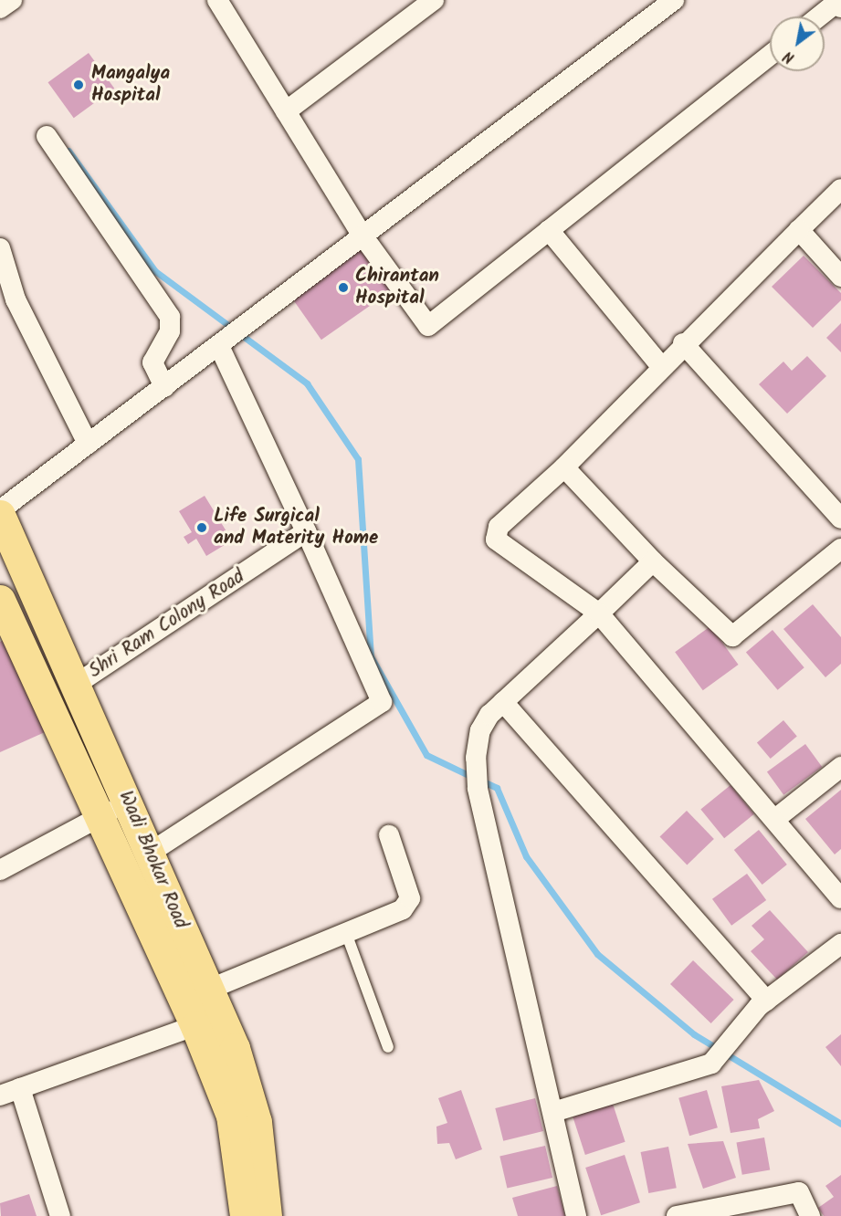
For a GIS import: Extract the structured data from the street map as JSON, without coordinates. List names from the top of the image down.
{
  "streets": {
    "main road": ["Wadi Bhokar Road"],
    "street": ["Shri Ram Colony Road"]
  },
  "crossings": [
    ["Shri Ram Colony Road", "Wadi Bhokar Road"]
  ],
  "places": ["Mangalya Hospital", "Chirantan Hospital", "Life Surgical and Materity Home"],
  "north": "bottom left"
}
